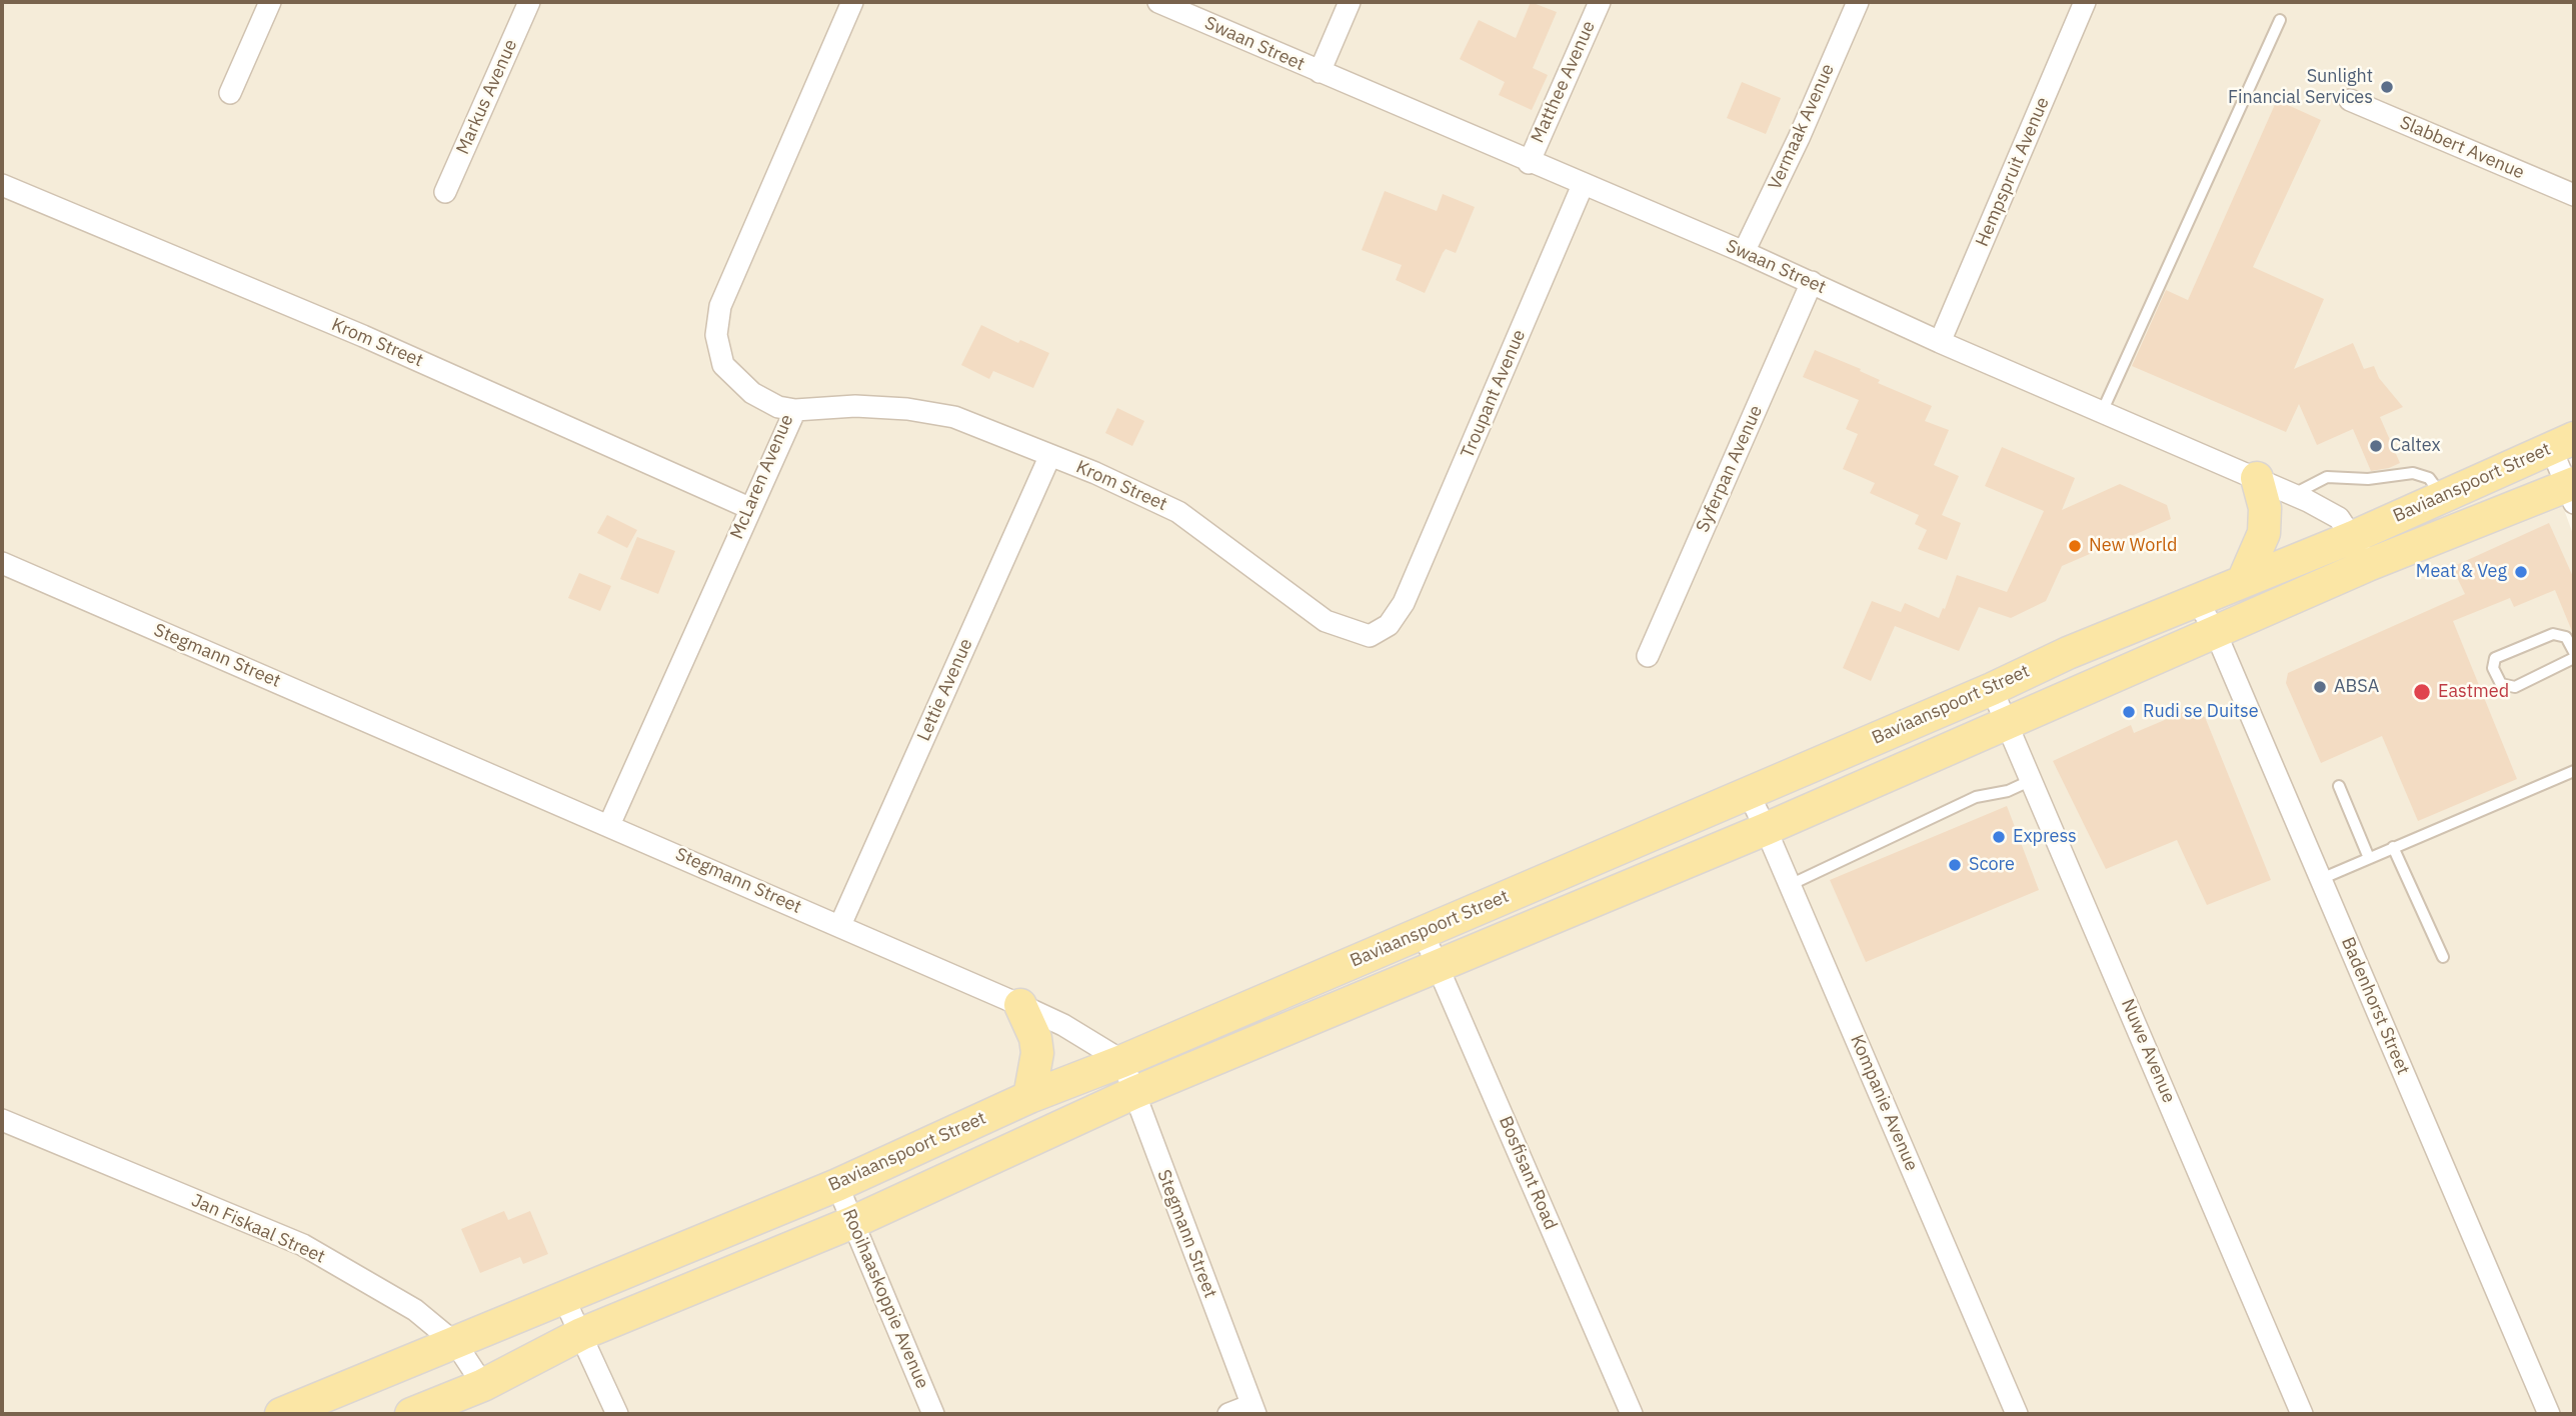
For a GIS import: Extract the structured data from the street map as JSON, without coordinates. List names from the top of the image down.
{
  "streets": {
    "main road": ["Baviaanspoort Street"],
    "street": [
      "Swaan Street",
      "Matthee Avenue",
      "Markus Avenue",
      "Vermaak Avenue",
      "Slabbert Avenue",
      "Hempspruit Avenue",
      "Krom Street",
      "Troupant Avenue",
      "Syferpan Avenue",
      "McLaren Avenue",
      "Stegmann Street",
      "Lettie Avenue",
      "Badenhorst Street",
      "Nuwe Avenue",
      "Kompanie Avenue",
      "Bosfisant Road",
      "Jan Fiskaal Street",
      "Rooihaaskoppie Avenue"
    ]
  },
  "crossings": [
    ["Swaan Street", "Matthee Avenue"],
    ["Swaan Street", "Vermaak Avenue"],
    ["Swaan Street", "Hempspruit Avenue"],
    ["Swaan Street", "Troupant Avenue"],
    ["Swaan Street", "Syferpan Avenue"],
    ["Swaan Street", "Baviaanspoort Street"],
    ["Krom Street", "Troupant Avenue"],
    ["Krom Street", "McLaren Avenue"],
    ["Krom Street", "Lettie Avenue"],
    ["McLaren Avenue", "Stegmann Street"],
    ["Baviaanspoort Street", "Stegmann Street"],
    ["Baviaanspoort Street", "Badenhorst Street"],
    ["Baviaanspoort Street", "Nuwe Avenue"],
    ["Baviaanspoort Street", "Kompanie Avenue"],
    ["Baviaanspoort Street", "Bosfisant Road"],
    ["Baviaanspoort Street", "Jan Fiskaal Street"],
    ["Baviaanspoort Street", "Rooihaaskoppie Avenue"],
    ["Stegmann Street", "Lettie Avenue"]
  ],
  "places": [
    "Sunlight Financial Services",
    "Caltex",
    "New World",
    "Meat & Veg",
    "ABSA",
    "Eastmed",
    "Rudi se Duitse",
    "Express",
    "Score"
  ]
}
